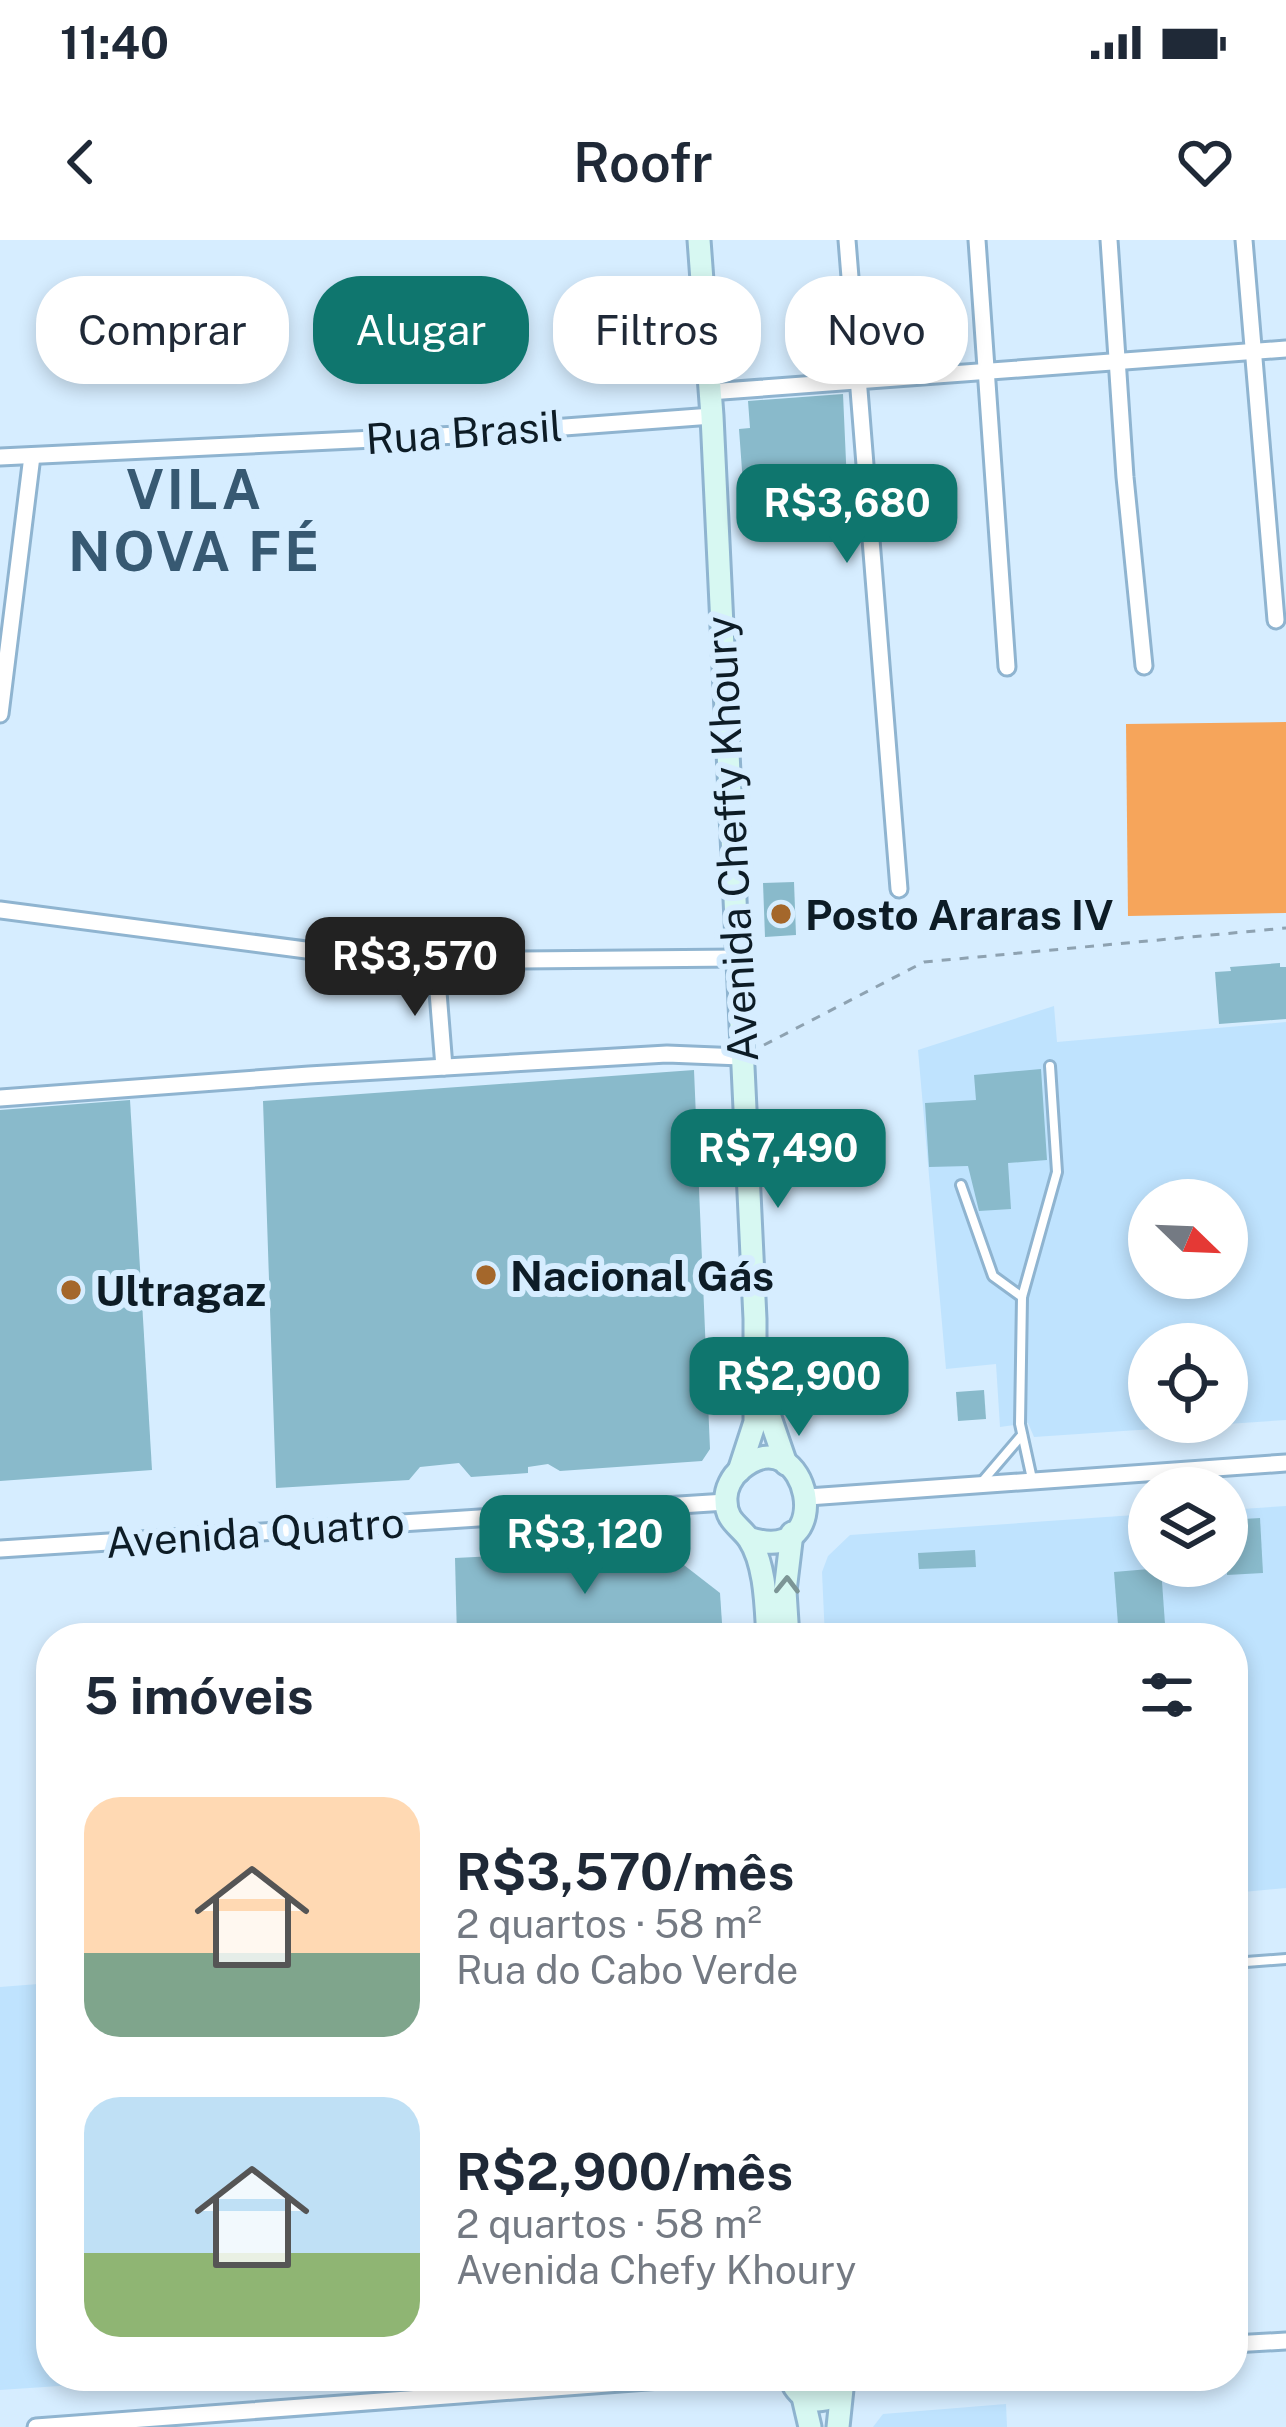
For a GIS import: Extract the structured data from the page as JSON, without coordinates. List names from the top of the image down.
{
  "streets": {
    "main road": ["Avenida Cheffy Khoury"],
    "street": ["Rua Brasil", "Avenida Quatro"]
  },
  "crossings": [
    ["Rua Brasil", "Avenida Cheffy Khoury"]
  ],
  "districts": ["VILA NOVA FÉ"],
  "places": ["Posto Araras IV", "Nacional Gás", "Ultragaz"],
  "north": "bottom right",
  "page": {
    "status": "11:40",
    "header": "Roofr",
    "chip": [
      "Comprar",
      "Alugar",
      "Filtros",
      "Novo"
    ],
    "price": [
      "R$3,680",
      "R$3,570",
      "R$7,490",
      "R$2,900",
      "R$3,120"
    ],
    "heading": "5 imóveis",
    "list": [
      {
        "name": "R$3,570/mês",
        "note": "2 quartos · 58 m² · Rua do Cabo Verde"
      },
      {
        "name": "R$2,900/mês",
        "note": "2 quartos · 58 m² · Avenida Chefy Khoury"
      }
    ]
  }
}
